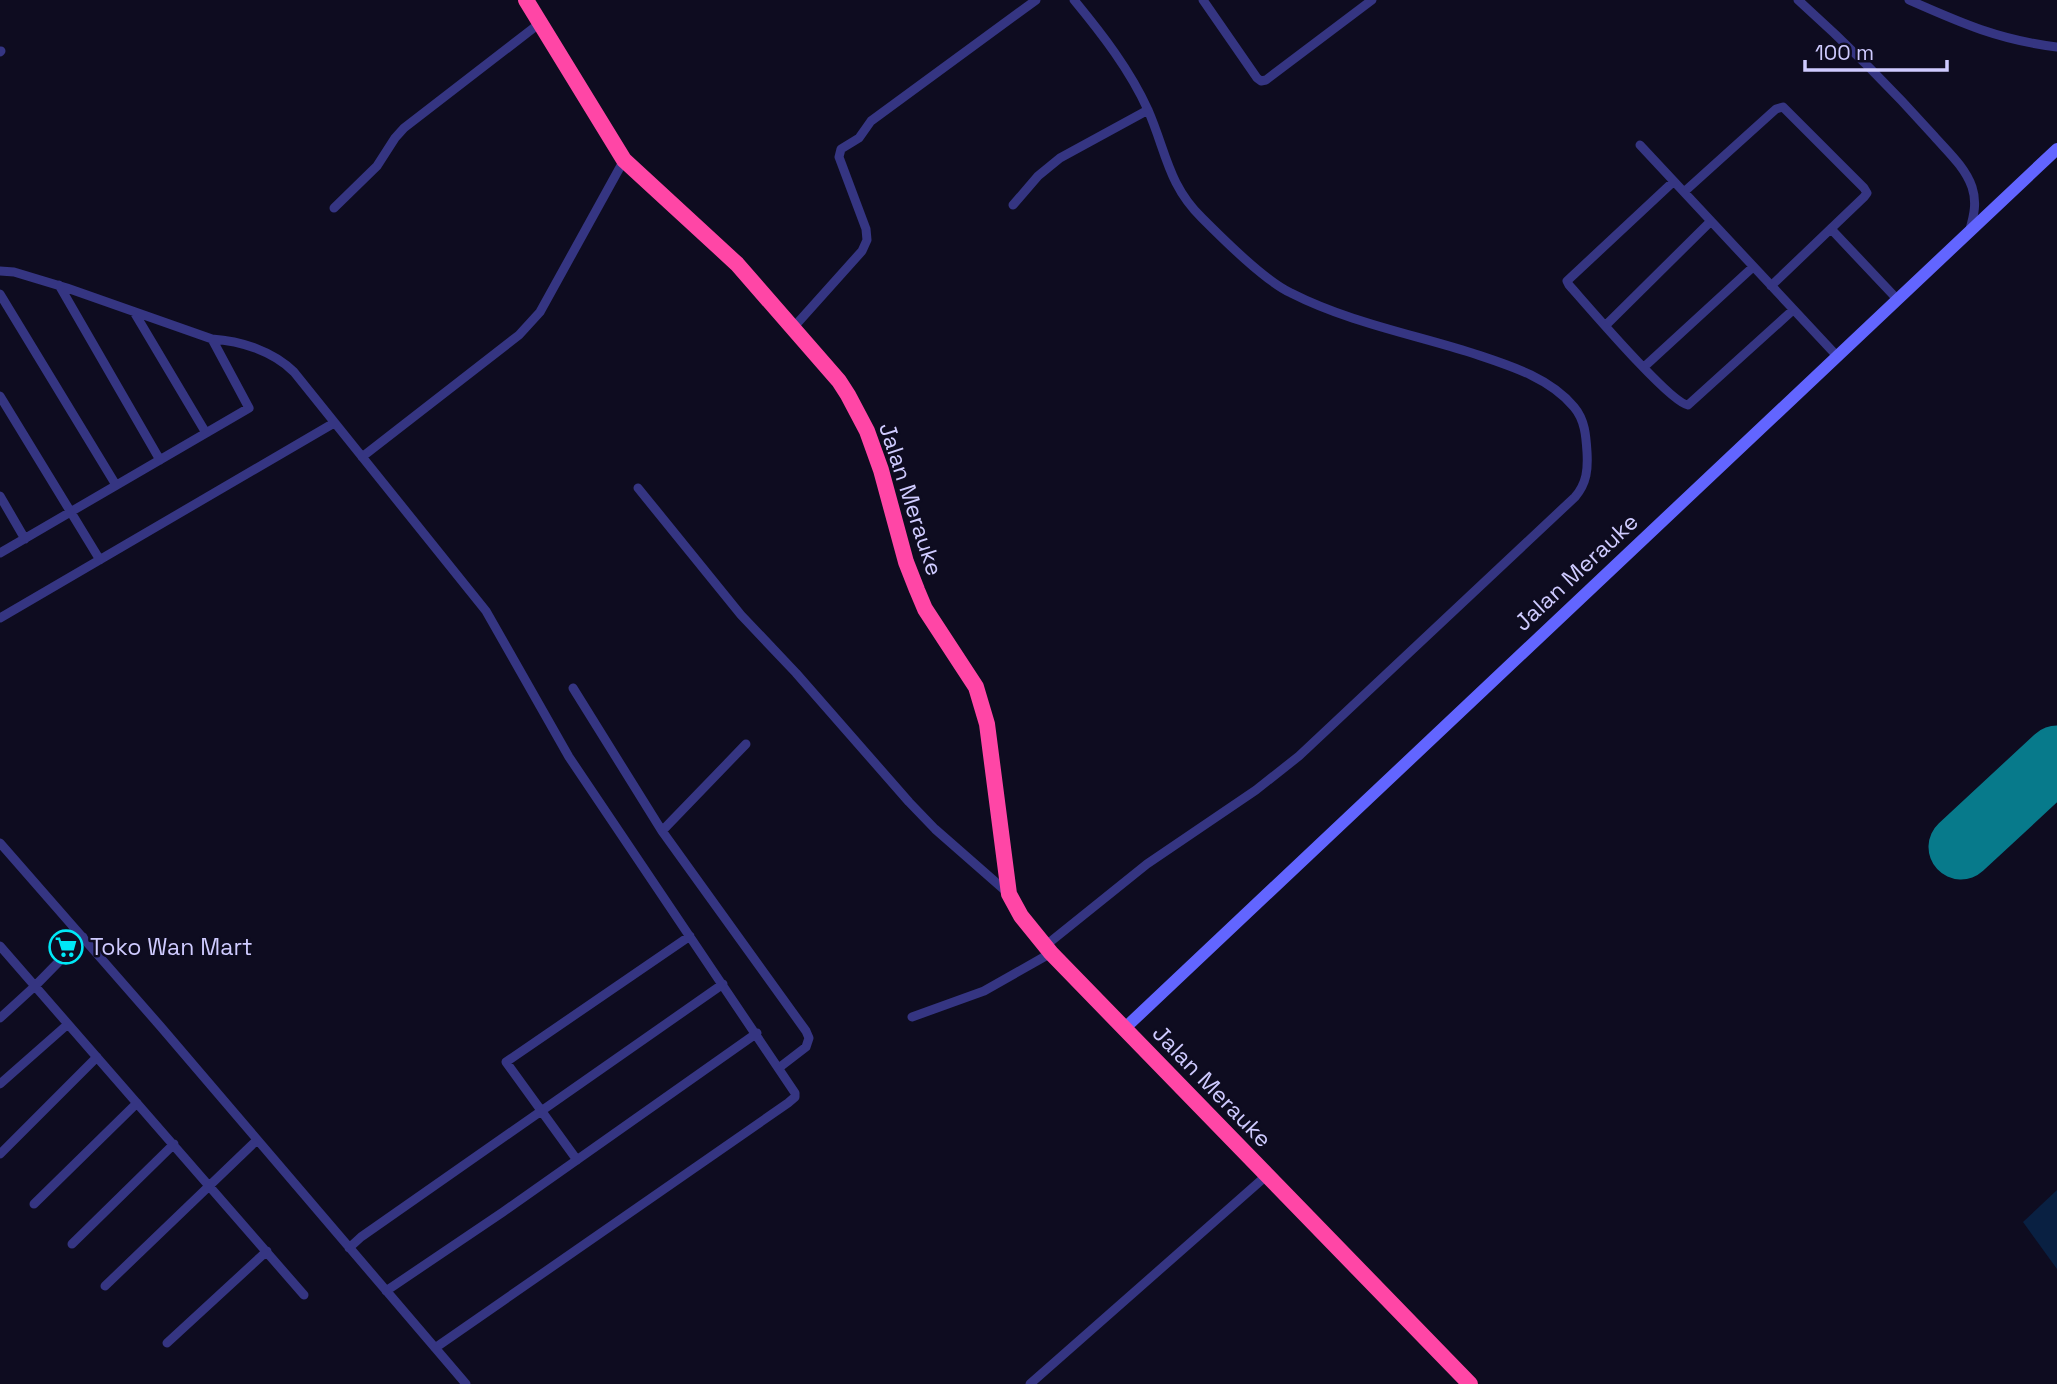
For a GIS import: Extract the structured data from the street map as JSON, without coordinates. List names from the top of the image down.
{
  "streets": {
    "highway": ["Jalan Merauke"]
  },
  "places": {
    "supermarket": ["Toko Wan Mart"]
  },
  "scale_bar": "100 m"
}
